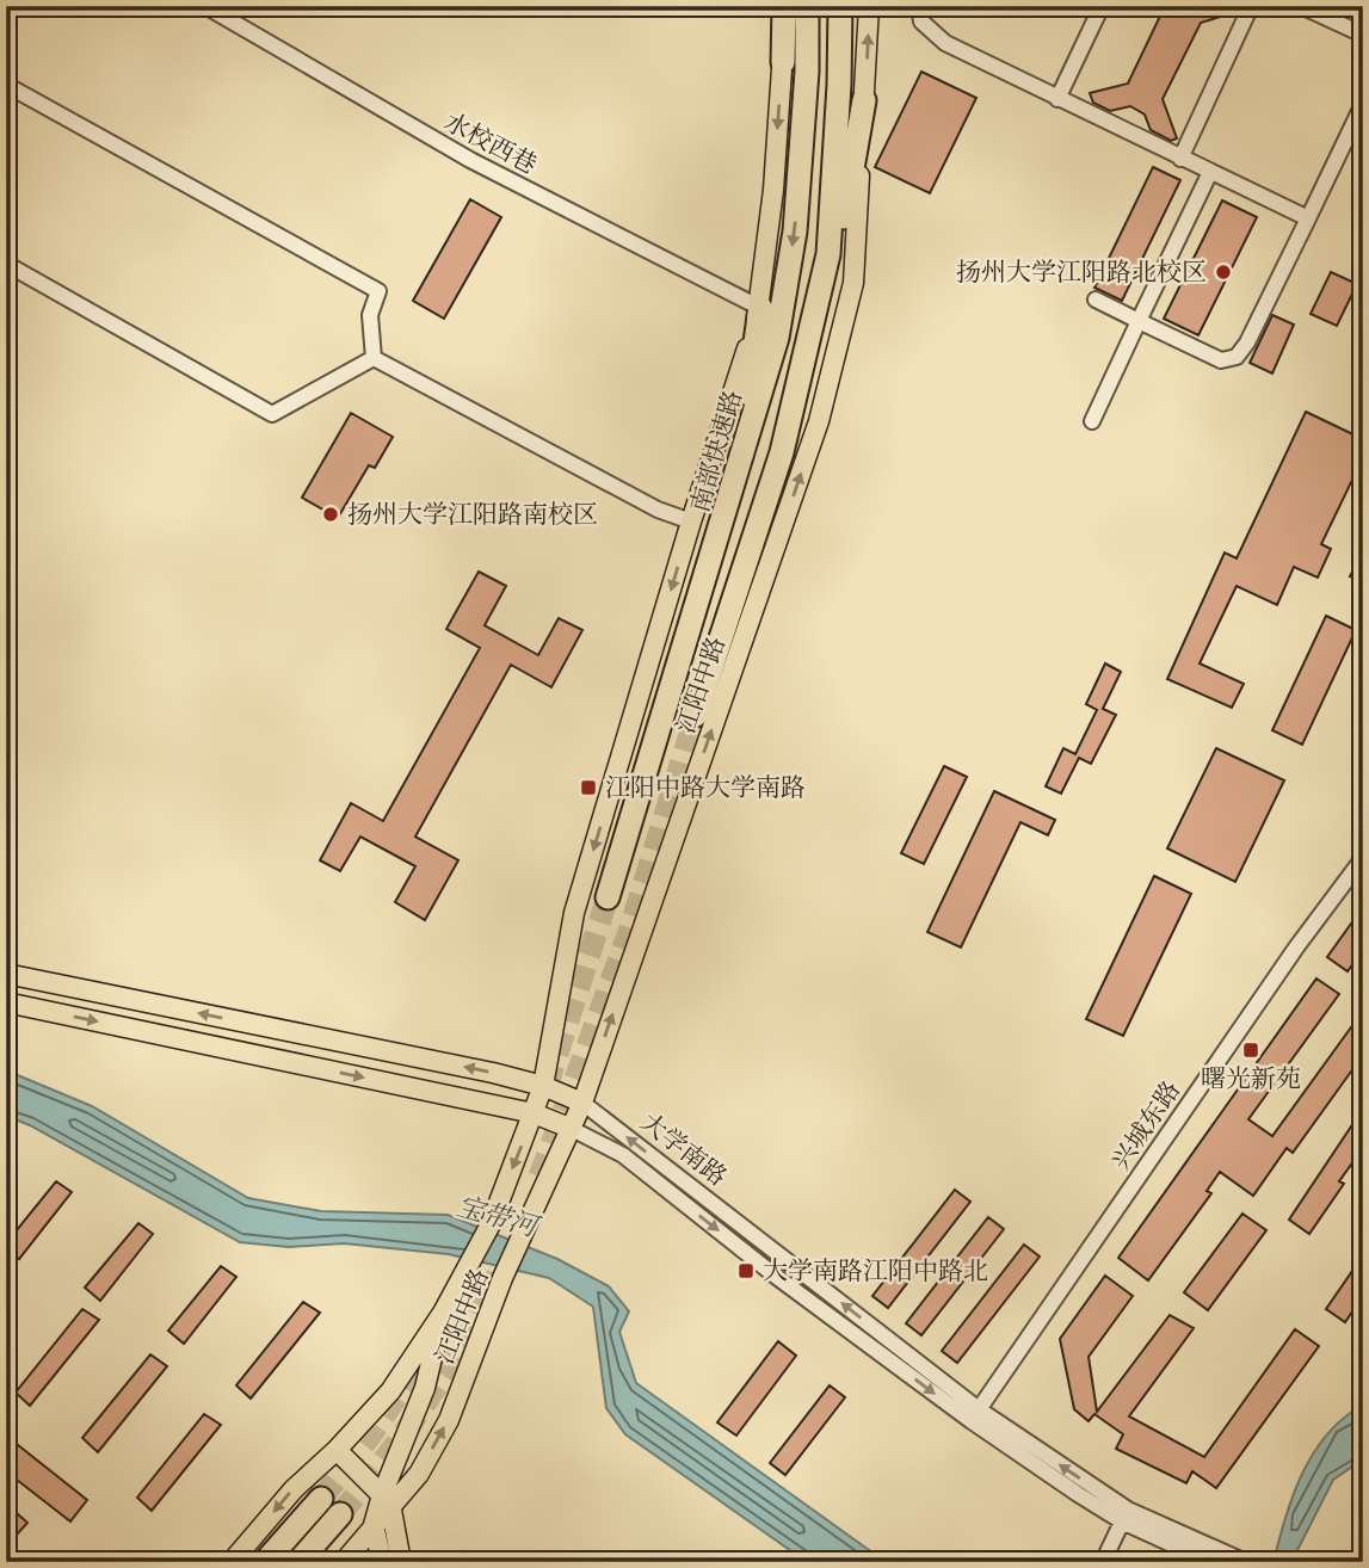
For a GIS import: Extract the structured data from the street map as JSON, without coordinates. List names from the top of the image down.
{
  "streets": {
    "highway": ["南部快速路"],
    "main road": ["江阳中路", "大学南路"],
    "street": ["水校西巷", "兴城东路"]
  },
  "crossings": [
    ["水校西巷", "江阳中路"],
    ["江阳中路", "大学南路"],
    ["兴城东路", "大学南路"]
  ],
  "water": ["宝带河"],
  "places": {
    "other": ["扬州大学江阳路北校区", "扬州大学江阳路南校区"],
    "transit": ["江阳中路大学南路", "曙光新苑", "大学南路江阳中路北"]
  }
}
